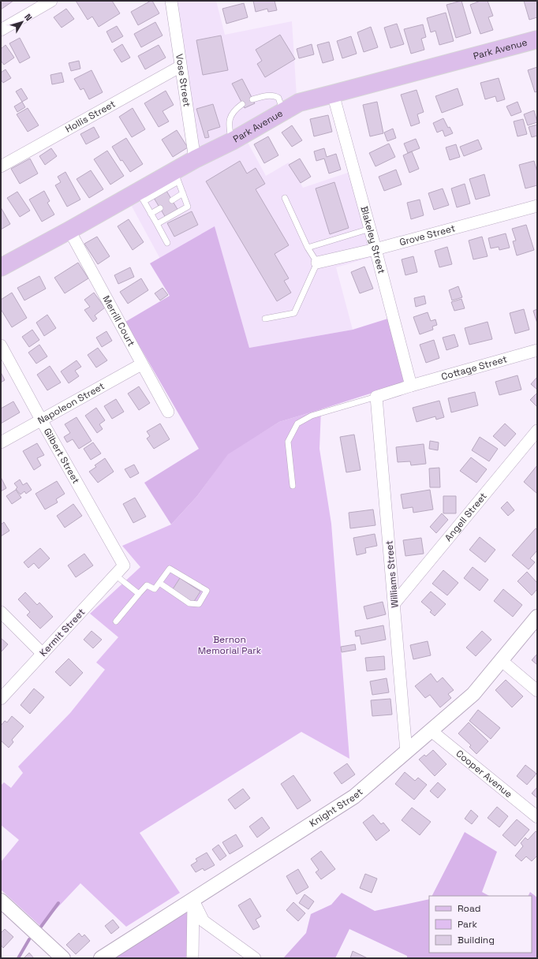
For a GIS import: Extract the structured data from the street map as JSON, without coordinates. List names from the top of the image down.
{
  "streets": {
    "main road": ["Park Avenue"],
    "street": [
      "Vose Street",
      "Hollis Street",
      "Grove Street",
      "Blakeley Street",
      "Merrill Court",
      "Cottage Street",
      "Napoleon Street",
      "Gilbert Street",
      "Angell Street",
      "Williams Street",
      "Kermit Street",
      "Cooper Avenue",
      "Knight Street"
    ]
  },
  "crossings": [
    ["Park Avenue", "Vose Street"],
    ["Park Avenue", "Blakeley Street"],
    ["Park Avenue", "Merrill Court"],
    ["Vose Street", "Hollis Street"],
    ["Grove Street", "Blakeley Street"],
    ["Blakeley Street", "Cottage Street"],
    ["Merrill Court", "Napoleon Street"],
    ["Cottage Street", "Williams Street"],
    ["Napoleon Street", "Gilbert Street"],
    ["Gilbert Street", "Kermit Street"],
    ["Angell Street", "Williams Street"],
    ["Williams Street", "Knight Street"],
    ["Cooper Avenue", "Knight Street"]
  ],
  "parks": ["Bernon Memorial Park"],
  "legend": ["Road", "Park", "Building"],
  "north": "top right"
}
